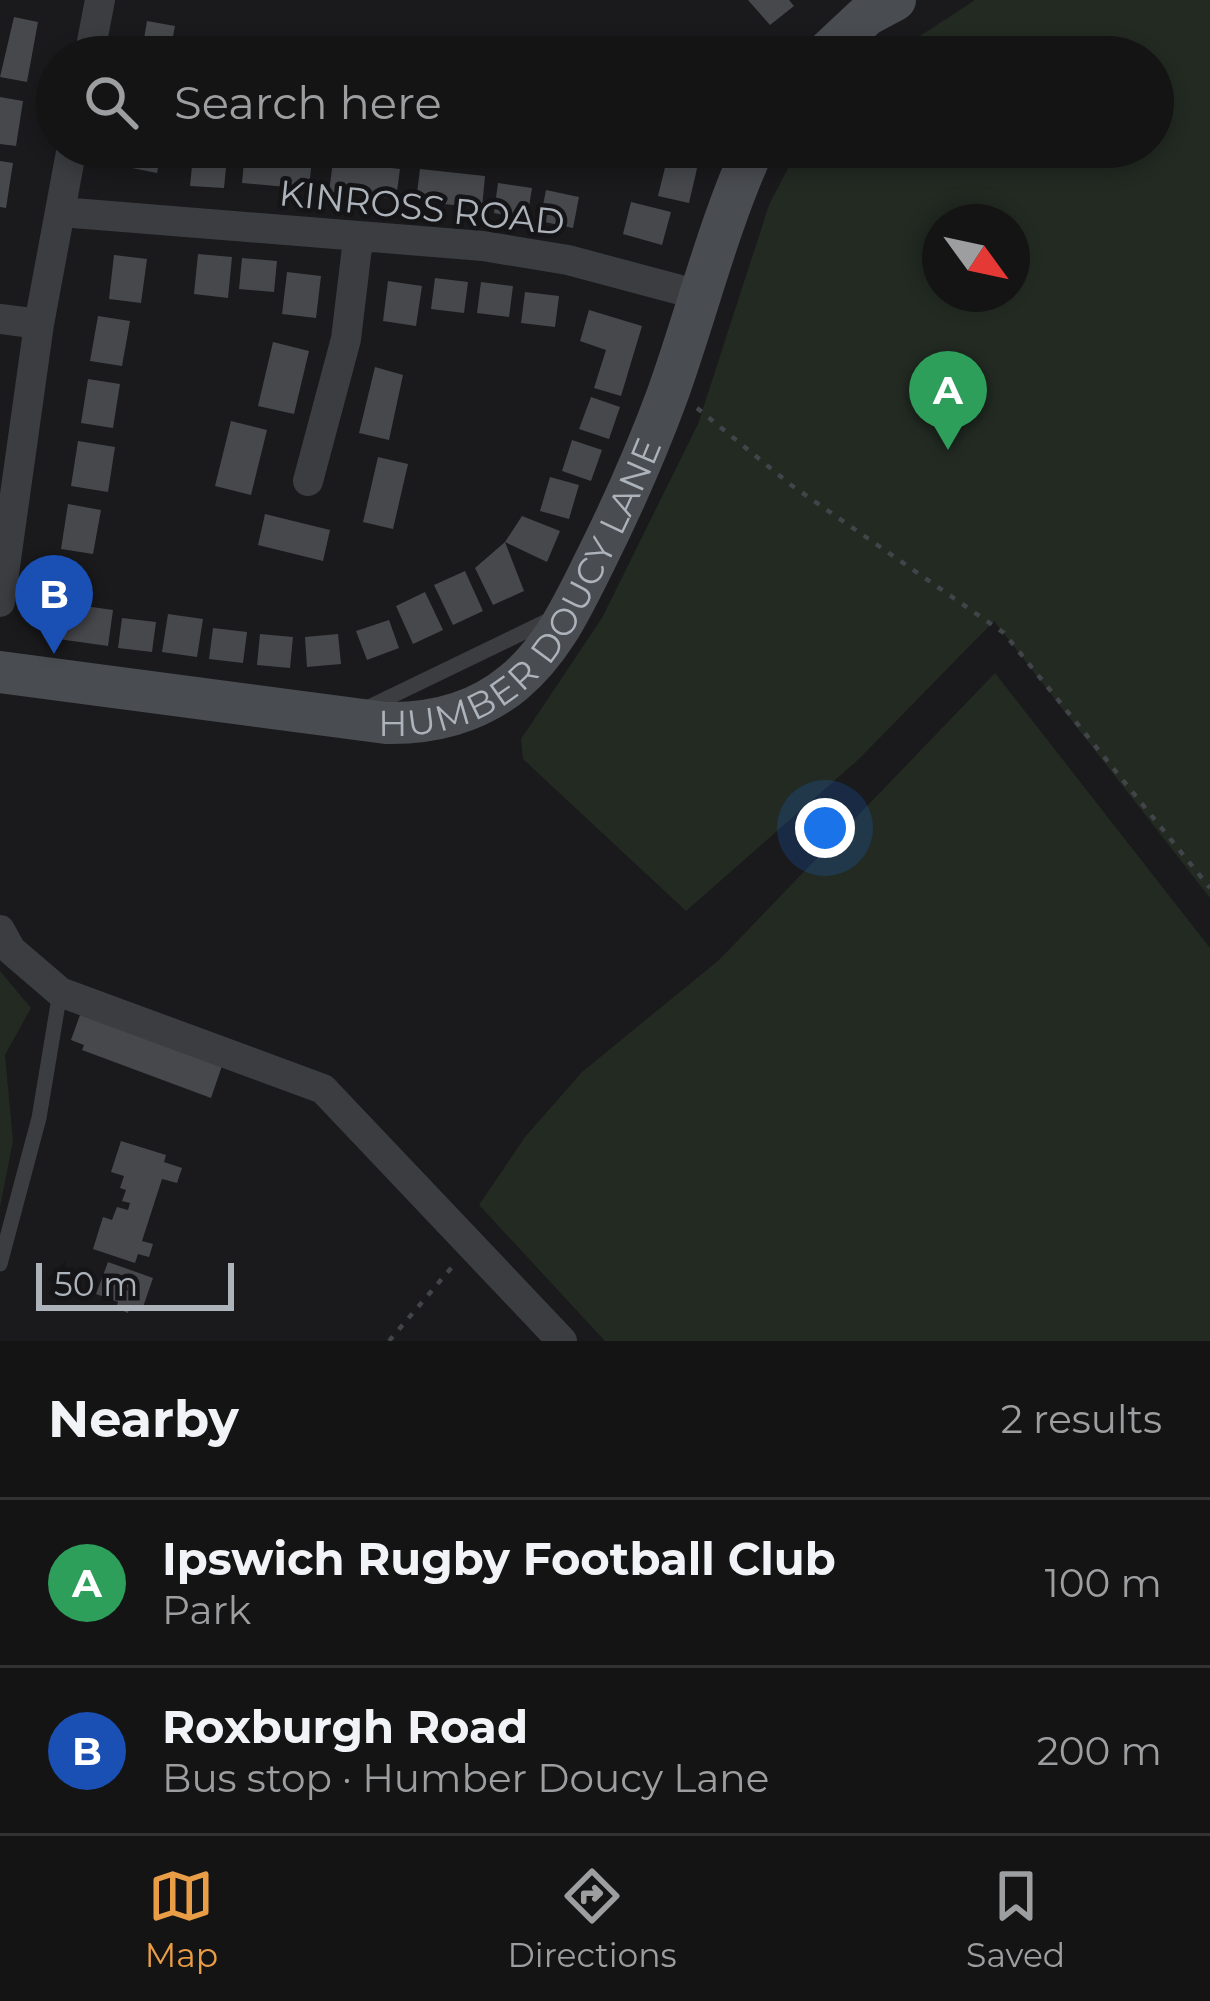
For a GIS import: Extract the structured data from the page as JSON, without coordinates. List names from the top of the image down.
{
  "streets": {
    "street": ["KINROSS ROAD", "HUMBER DOUCY LANE"]
  },
  "crossings": [
    ["KINROSS ROAD", "HUMBER DOUCY LANE"]
  ],
  "scale_bar": "50 m",
  "north": "bottom right",
  "page": {
    "search": "Search here",
    "pins": ["A", "B"],
    "scale": "50 m",
    "heading": ["Nearby", "2 results"],
    "list": [
      {
        "mark": "A",
        "name": "Ipswich Rugby Football Club",
        "note": "Park",
        "value": "100 m"
      },
      {
        "mark": "B",
        "name": "Roxburgh Road",
        "note": "Bus stop · Humber Doucy Lane",
        "value": "200 m"
      }
    ],
    "nav": ["Map", "Directions", "Saved"]
  }
}
